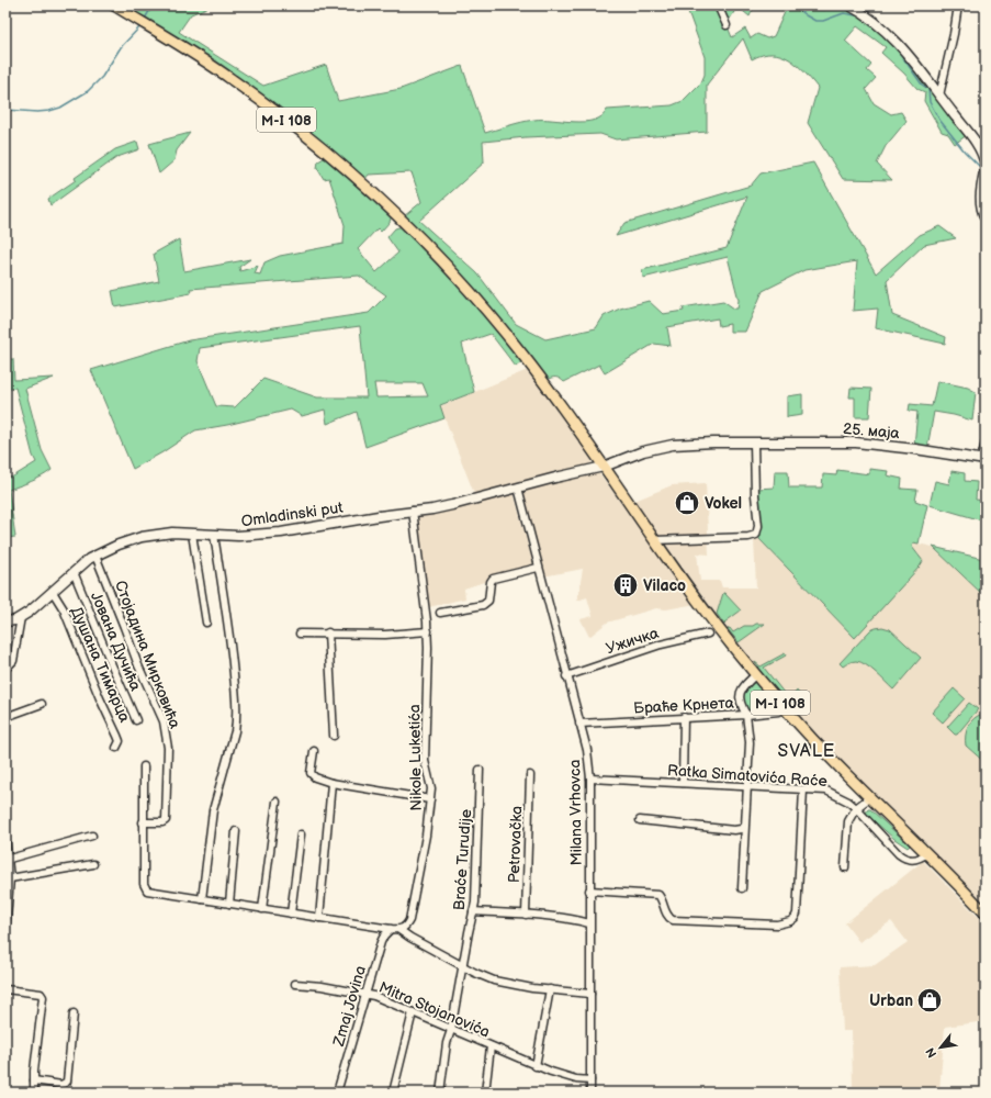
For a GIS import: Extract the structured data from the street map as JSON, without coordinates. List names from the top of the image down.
{
  "streets": {
    "main road": ["M-I 108"],
    "street": [
      "25. маја",
      "Omladinski put",
      "Ужичка",
      "Јована Дучића",
      "Стојадина Мирковића",
      "Душана Тимарца",
      "Браће Крнета",
      "Nikole Luketića",
      "Ratka Simatovića Raće",
      "Milana Vrhovca",
      "Petrovačka",
      "Braće Turudije",
      "Zmaj Jovina",
      "Mitra Stojanovića"
    ]
  },
  "crossings": [
    ["M-I 108", "25. маја"],
    ["M-I 108", "Omladinski put"],
    ["M-I 108", "Ratka Simatovića Raće"],
    ["25. маја", "Omladinski put"],
    ["Omladinski put", "Јована Дучића"],
    ["Omladinski put", "Стојадина Мирковића"],
    ["Omladinski put", "Душана Тимарца"],
    ["Omladinski put", "Nikole Luketića"],
    ["Omladinski put", "Milana Vrhovca"],
    ["Ужичка", "Milana Vrhovca"],
    ["Браће Крнета", "Ratka Simatovića Raće"],
    ["Браће Крнета", "Milana Vrhovca"],
    ["Ratka Simatovića Raće", "Milana Vrhovca"],
    ["Milana Vrhovca", "Mitra Stojanovića"],
    ["Braće Turudije", "Mitra Stojanovića"],
    ["Zmaj Jovina", "Mitra Stojanovića"]
  ],
  "districts": ["SVALE"],
  "places": {
    "shop": ["Vokel", "Urban"],
    "building": ["Vilaco"]
  },
  "north": "bottom left"
}
